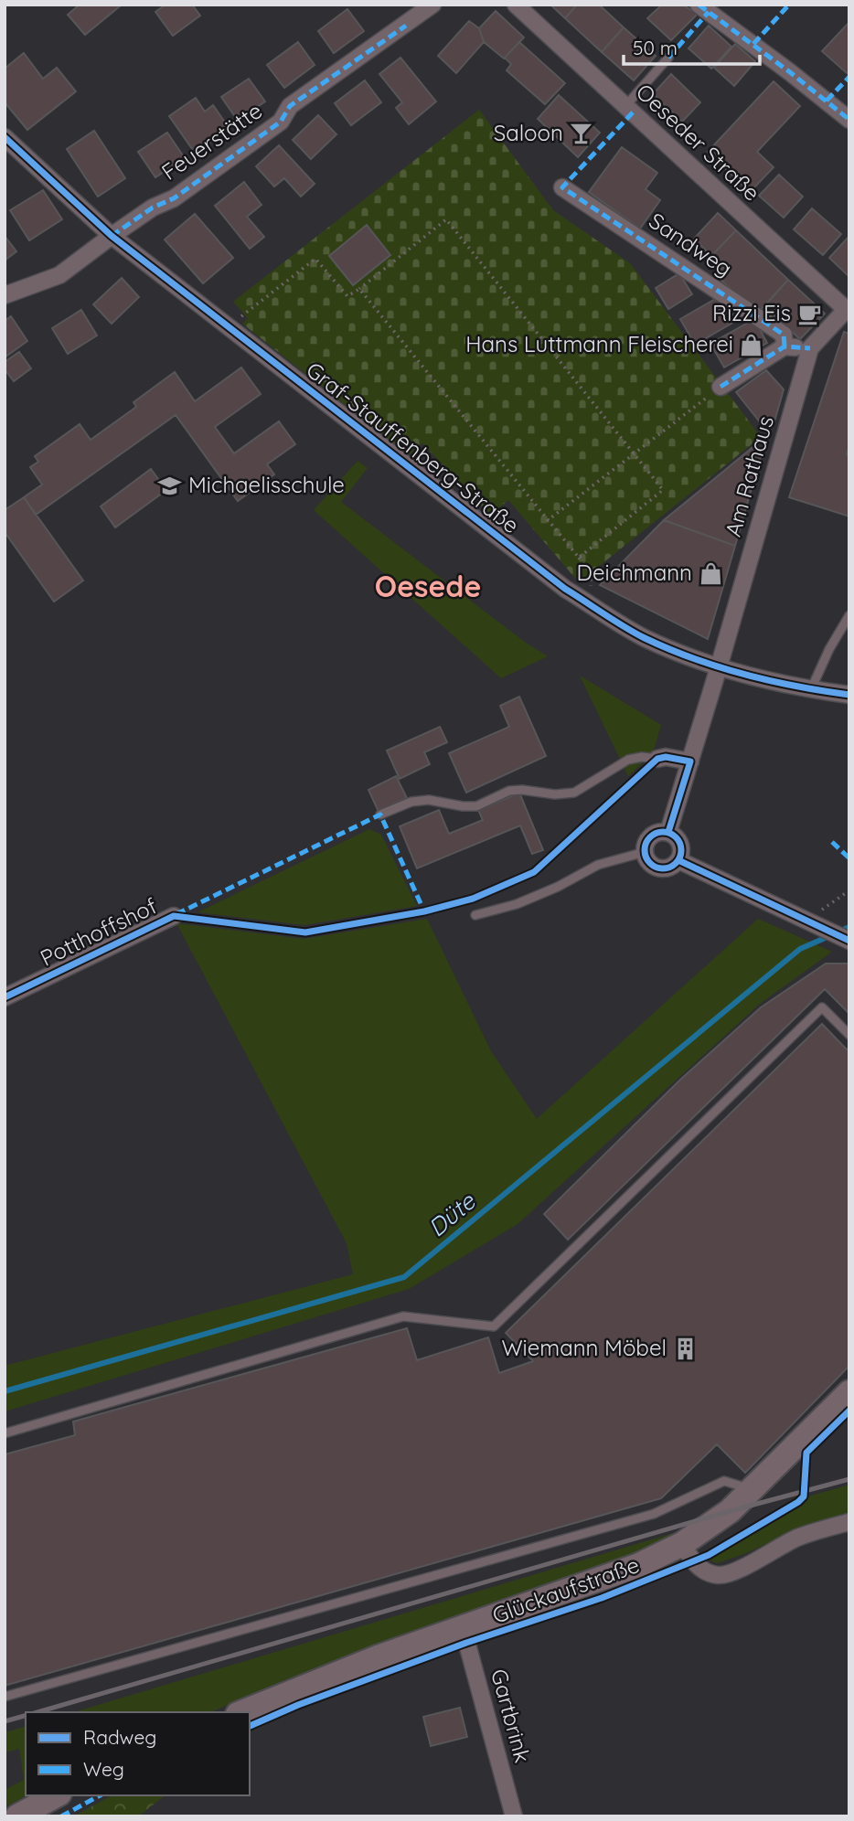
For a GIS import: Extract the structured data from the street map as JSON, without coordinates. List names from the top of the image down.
{
  "streets": {
    "main road": ["Glückaufstraße"],
    "street": [
      "Feuerstätte",
      "Oeseder Straße",
      "Sandweg",
      "Graf-Stauffenberg-Straße",
      "Am Rathaus",
      "Potthoffshof",
      "Gartbrink"
    ]
  },
  "crossings": [
    ["Feuerstätte", "Graf-Stauffenberg-Straße"],
    ["Oeseder Straße", "Am Rathaus"],
    ["Graf-Stauffenberg-Straße", "Am Rathaus"],
    ["Glückaufstraße", "Gartbrink"]
  ],
  "districts": ["Oesede"],
  "water": ["Düte"],
  "places": {
    "bar": ["Saloon"],
    "cafe": ["Rizzi Eis"],
    "shop": ["Hans Luttmann Fleischerei", "Deichmann"],
    "school or university": ["Michaelisschule"],
    "building": ["Wiemann Möbel"]
  },
  "legend": ["Radweg", "Weg"],
  "scale_bar": "50 m"
}
